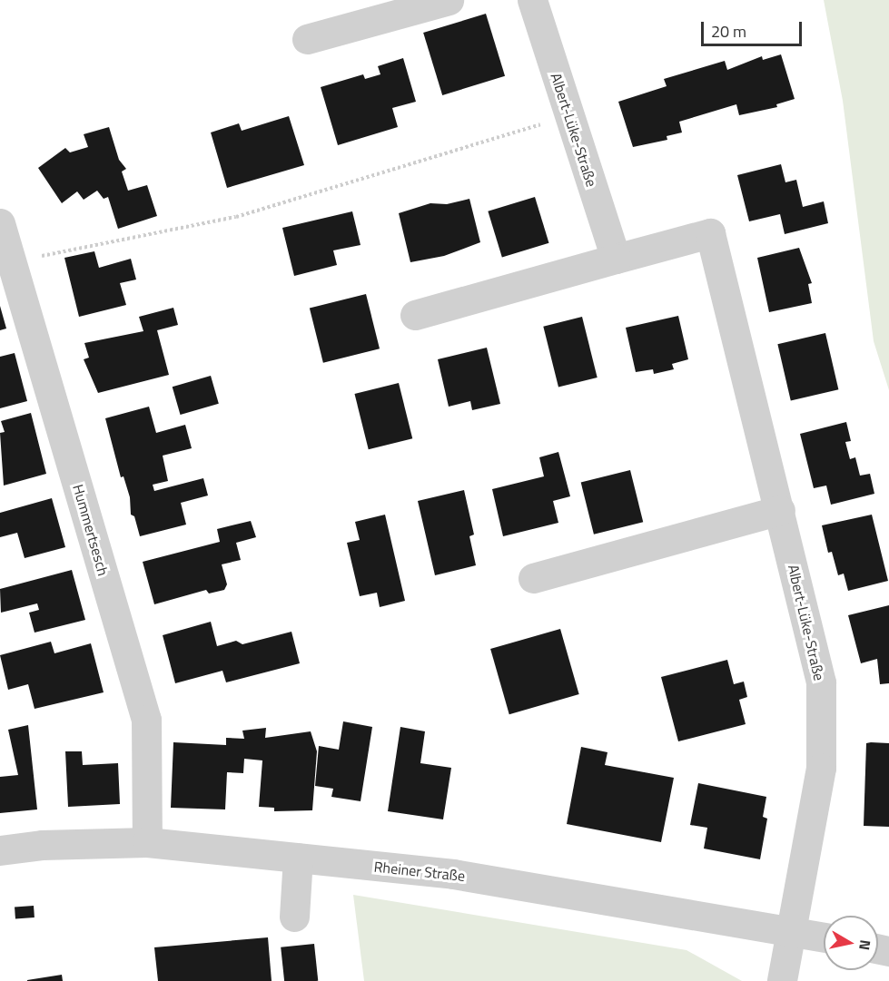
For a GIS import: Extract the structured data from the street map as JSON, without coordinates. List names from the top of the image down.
{
  "streets": {
    "street": ["Albert-Lüke-Straße", "Hummertsesch", "Rheiner Straße"]
  },
  "crossings": [
    ["Albert-Lüke-Straße", "Rheiner Straße"],
    ["Hummertsesch", "Rheiner Straße"]
  ],
  "scale_bar": "20 m",
  "north": "right"
}
